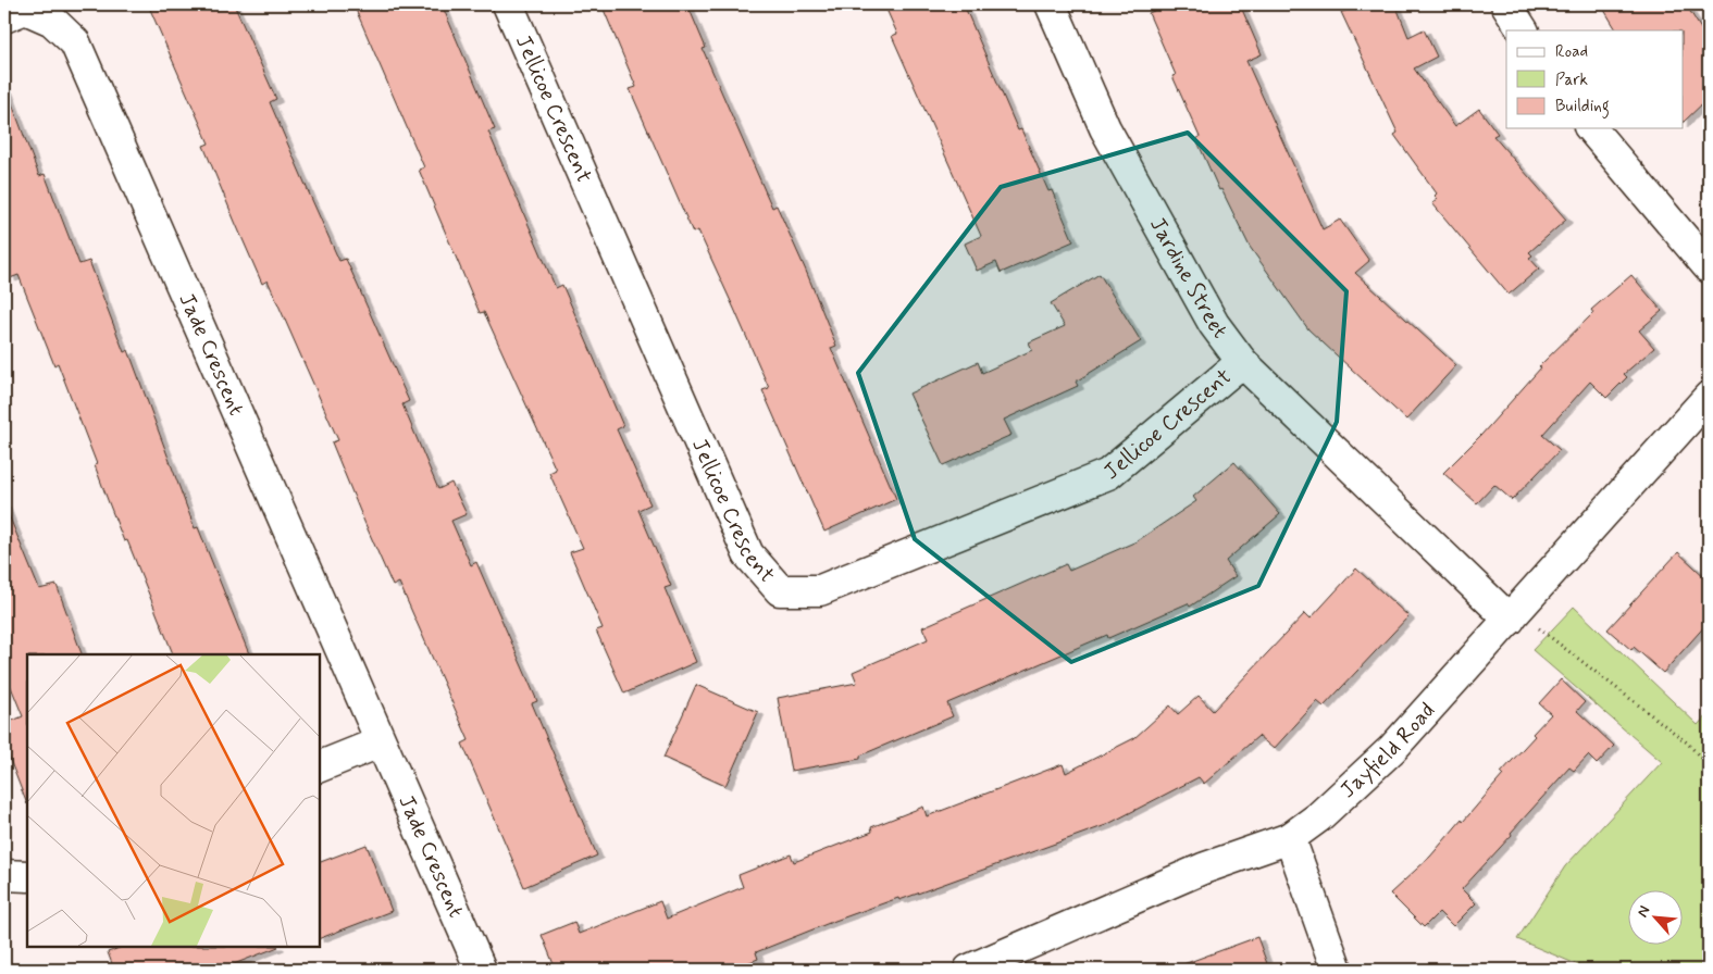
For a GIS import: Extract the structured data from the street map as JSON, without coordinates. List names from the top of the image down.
{
  "streets": {
    "street": [
      "Jellicoe Crescent",
      "Jardine Street",
      "Jade Crescent",
      "Jayfield Road"
    ]
  },
  "crossings": [
    ["Jellicoe Crescent", "Jardine Street"],
    ["Jardine Street", "Jayfield Road"]
  ],
  "legend": ["Road", "Park", "Building"],
  "north": "top left"
}
